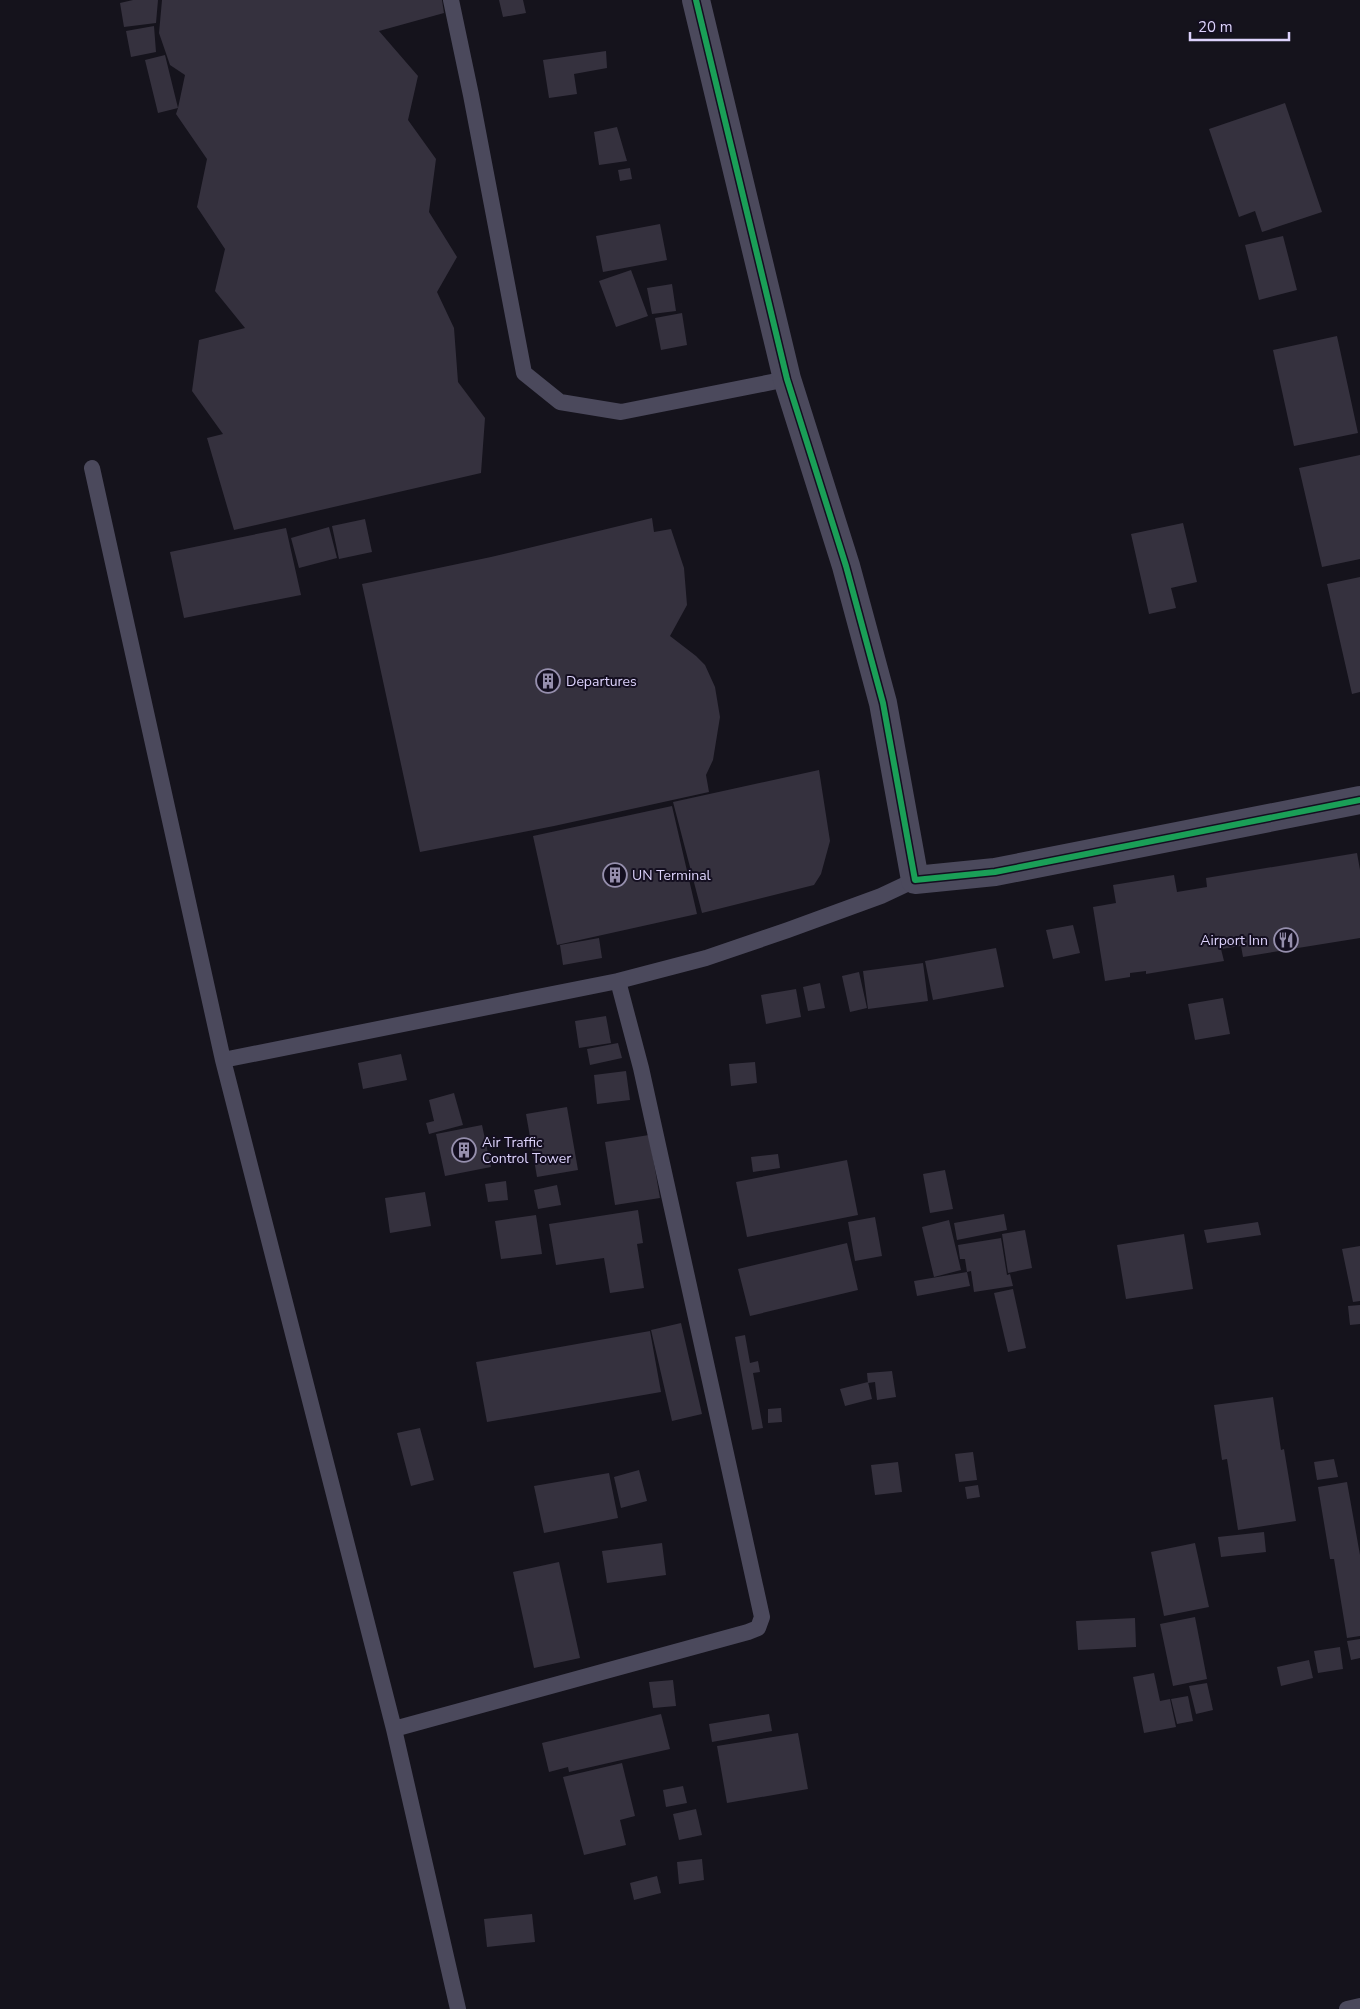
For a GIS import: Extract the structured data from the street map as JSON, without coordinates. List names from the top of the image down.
{
  "places": {
    "building": ["Departures", "UN Terminal", "Air Traffic Control Tower"],
    "restaurant": ["Airport Inn"]
  },
  "scale_bar": "20 m"
}
